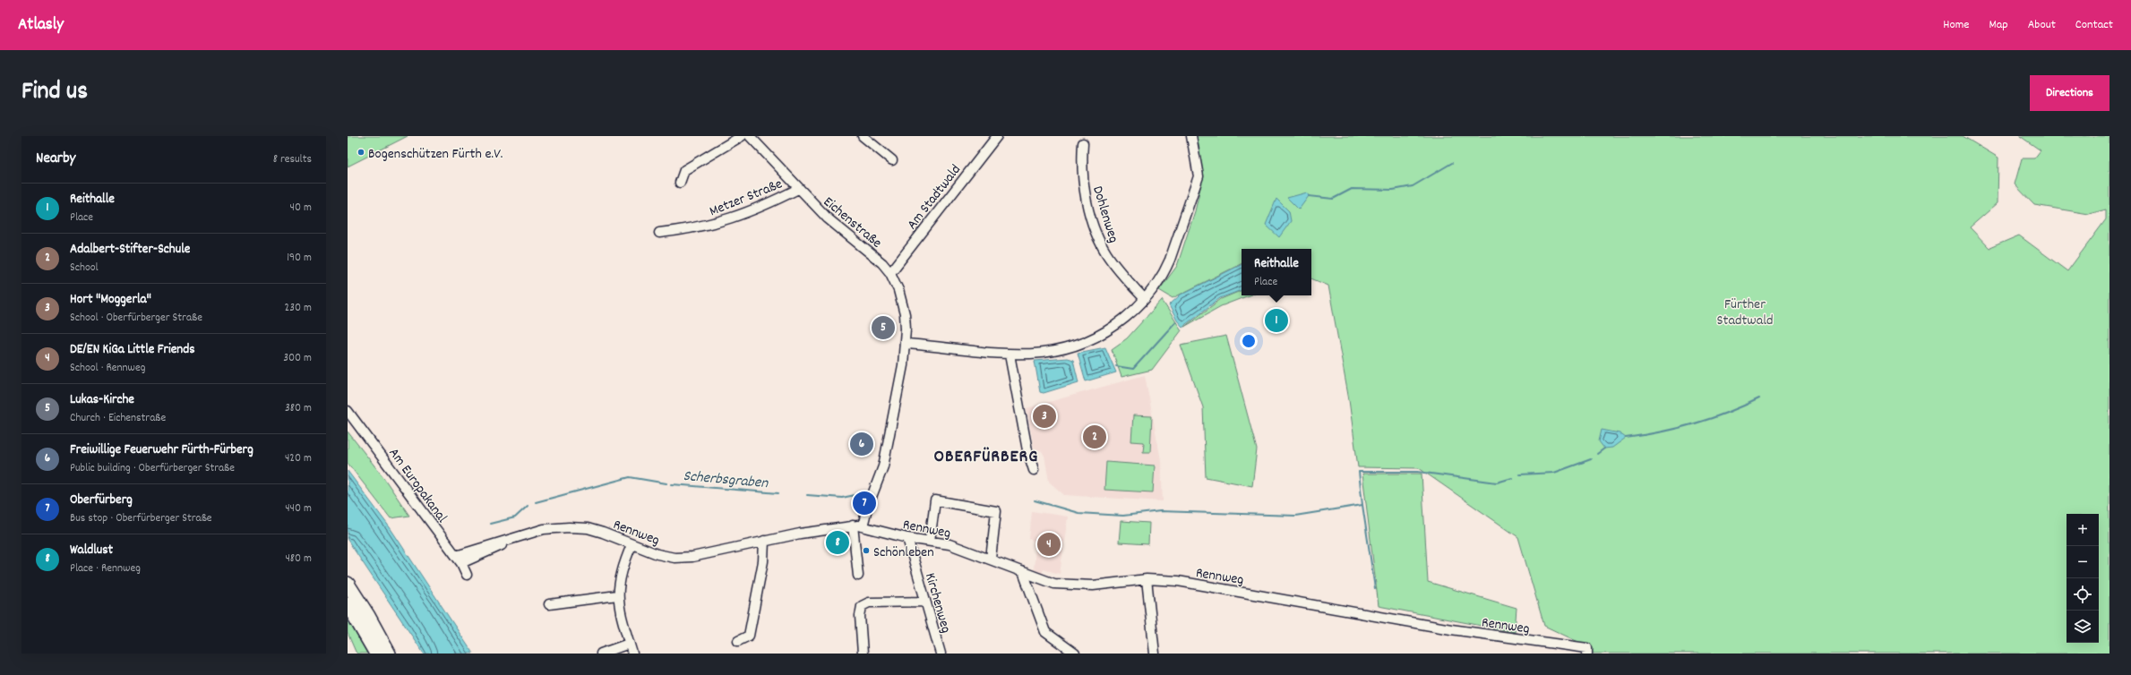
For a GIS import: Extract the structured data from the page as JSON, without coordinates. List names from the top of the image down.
{
  "streets": {
    "street": [
      "Metzer Straße",
      "Am Stadtwald",
      "Dohlenweg",
      "Eichenstraße",
      "Am Europakanal",
      "Rennweg",
      "Kirchenweg"
    ]
  },
  "crossings": [
    ["Metzer Straße", "Eichenstraße"],
    ["Am Stadtwald", "Eichenstraße"],
    ["Eichenstraße", "Rennweg"],
    ["Am Europakanal", "Rennweg"],
    ["Rennweg", "Kirchenweg"]
  ],
  "districts": ["OBERFÜRBERG"],
  "water": ["Scherbsgraben"],
  "parks": ["Fürther Stadtwald"],
  "places": ["Bogenschützen Fürth e.V.", "Schönleben"],
  "page": {
    "header": "Atlasly",
    "nav": [
      "Home",
      "Map",
      "About",
      "Contact"
    ],
    "title": "Find us",
    "buttons": "Directions",
    "heading": ["Nearby", "8 results"],
    "list": [
      {
        "mark": "1",
        "name": "Reithalle",
        "note": "Place",
        "value": "40 m"
      },
      {
        "mark": "2",
        "name": "Adalbert-Stifter-Schule",
        "note": "School",
        "value": "190 m"
      },
      {
        "mark": "3",
        "name": "Hort \"Moggerla\"",
        "note": "School · Oberfürberger Straße",
        "value": "230 m"
      },
      {
        "mark": "4",
        "name": "DE/EN KiGa Little Friends",
        "note": "School · Rennweg",
        "value": "300 m"
      },
      {
        "mark": "5",
        "name": "Lukas-Kirche",
        "note": "Church · Eichenstraße",
        "value": "380 m"
      },
      {
        "mark": "6",
        "name": "Freiwillige Feuerwehr Fürth-Fürberg",
        "note": "Public building · Oberfürberger Straße",
        "value": "420 m"
      },
      {
        "mark": "7",
        "name": "Oberfürberg",
        "note": "Bus stop · Oberfürberger Straße",
        "value": "440 m"
      },
      {
        "mark": "8",
        "name": "Waldlust",
        "note": "Place · Rennweg",
        "value": "480 m"
      }
    ],
    "popup": ["Reithalle", "Place"],
    "pins": [
      "1",
      "5",
      "3",
      "2",
      "6",
      "7",
      "8",
      "4"
    ],
    "map_buttons": ["+", "−"]
  }
}
